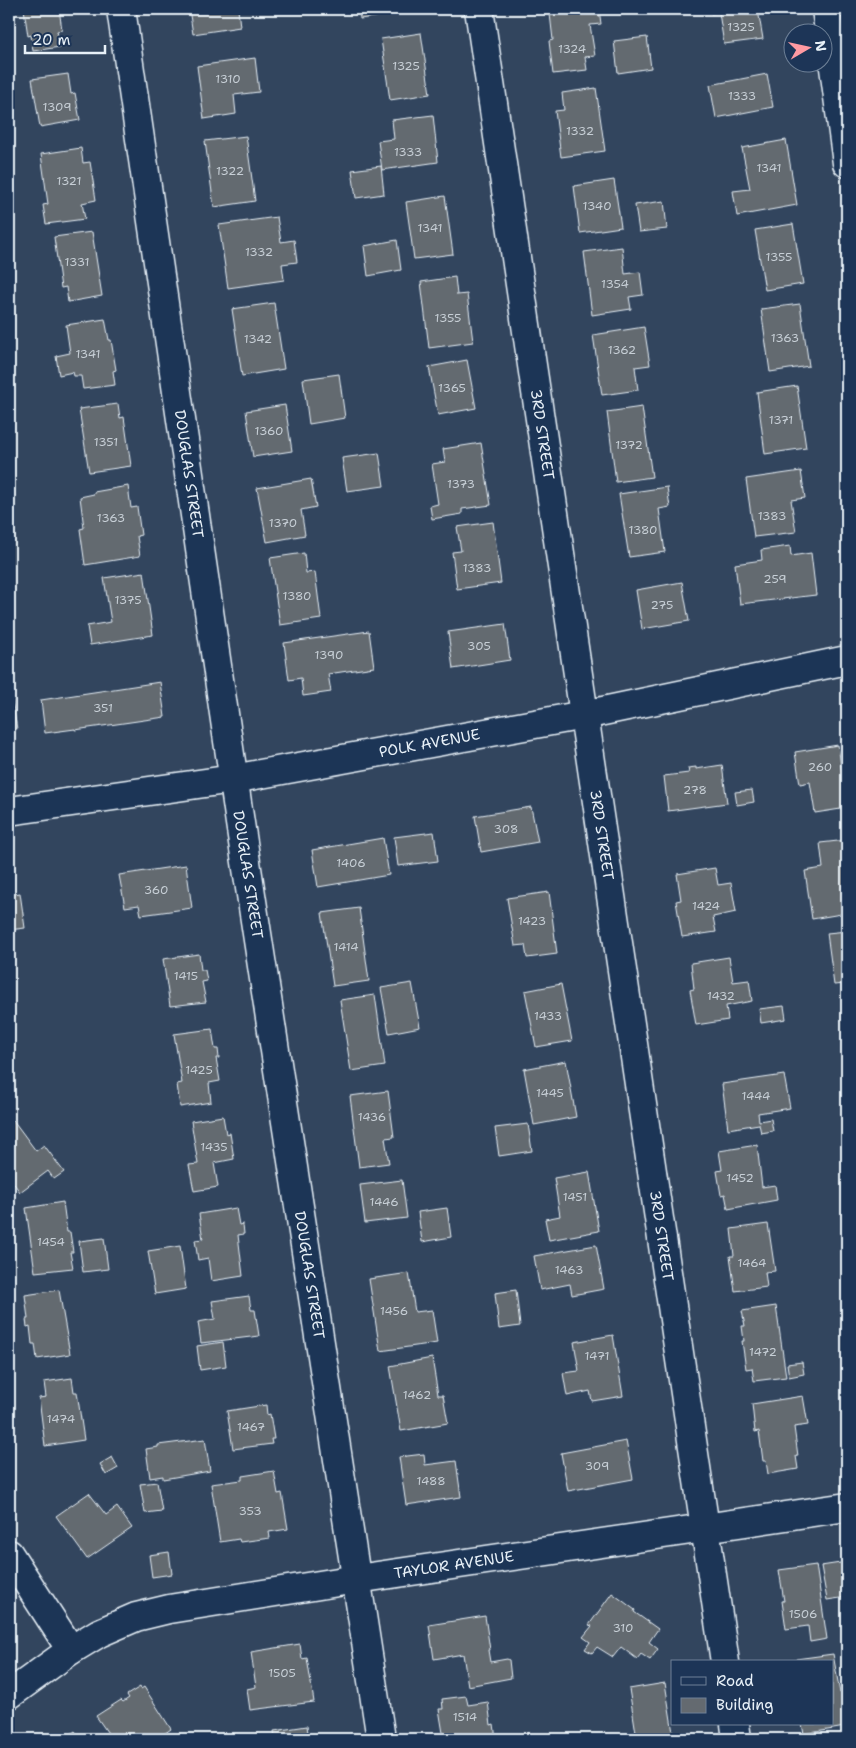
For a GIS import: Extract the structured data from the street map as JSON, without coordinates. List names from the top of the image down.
{
  "streets": {
    "street": [
      "3RD STREET",
      "DOUGLAS STREET",
      "POLK AVENUE",
      "TAYLOR AVENUE"
    ]
  },
  "crossings": [
    ["3RD STREET", "POLK AVENUE"],
    ["3RD STREET", "TAYLOR AVENUE"],
    ["DOUGLAS STREET", "POLK AVENUE"],
    ["DOUGLAS STREET", "TAYLOR AVENUE"]
  ],
  "house_numbers": [
    "1325",
    "1324",
    "1325",
    "1310",
    "1333",
    "1309",
    "1332",
    "1333",
    "1341",
    "1322",
    "1321",
    "1340",
    "1341",
    "1332",
    "1355",
    "1331",
    "1354",
    "1355",
    "1363",
    "1342",
    "1362",
    "1341",
    "1365",
    "1371",
    "1360",
    "1351",
    "1372",
    "1373",
    "1383",
    "1363",
    "1370",
    "1380",
    "1383",
    "259",
    "1380",
    "1375",
    "275",
    "305",
    "1390",
    "351",
    "260",
    "278",
    "308",
    "1406",
    "360",
    "1424",
    "1423",
    "1414",
    "1415",
    "1432",
    "1433",
    "1425",
    "1445",
    "1444",
    "1436",
    "1435",
    "1452",
    "1451",
    "1446",
    "1454",
    "1464",
    "1463",
    "1456",
    "1472",
    "1471",
    "1462",
    "1474",
    "1467",
    "309",
    "1488",
    "353",
    "1506",
    "310",
    "1505",
    "1514"
  ],
  "legend": ["Road", "Building"],
  "scale_bar": "20 m",
  "north": "right"
}
